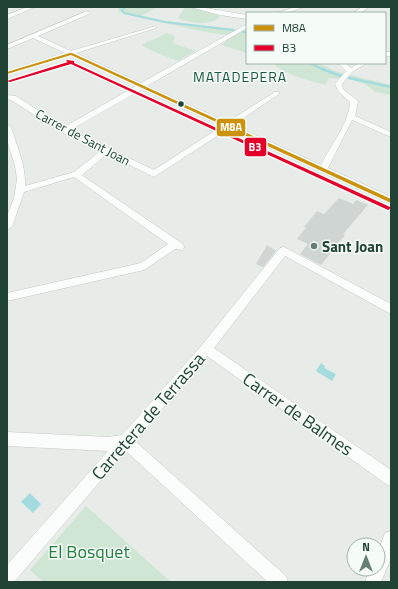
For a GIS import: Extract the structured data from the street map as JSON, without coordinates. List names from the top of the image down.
{
  "streets": {
    "street": ["Carrer de Sant Joan", "Carrer de Balmes", "Carretera de Terrassa"]
  },
  "crossings": [
    ["Carrer de Balmes", "Carretera de Terrassa"]
  ],
  "districts": ["MATADEPERA"],
  "parks": ["El Bosquet"],
  "places": ["Sant Joan"],
  "lines": ["transit line M8A", "transit line B3"],
  "legend": ["M8A", "B3"],
  "north": "top"
}
